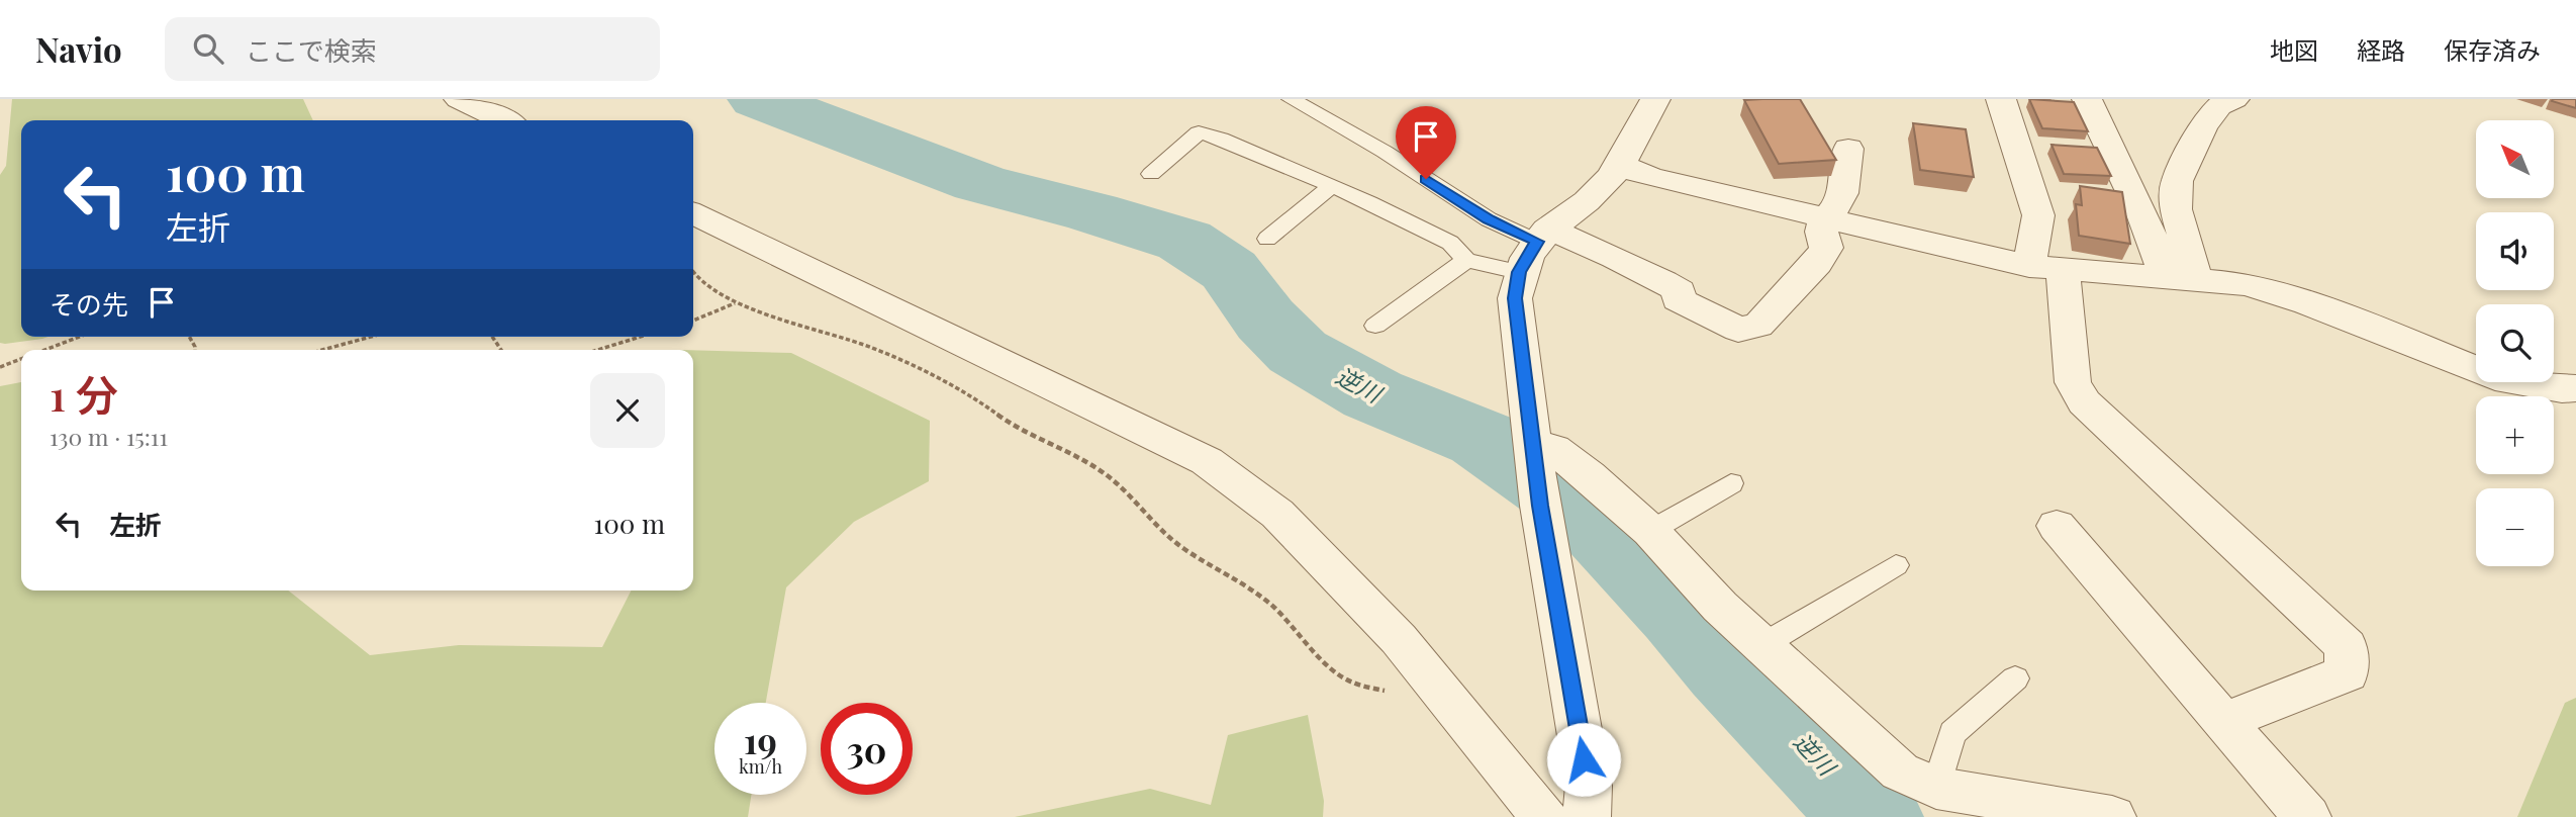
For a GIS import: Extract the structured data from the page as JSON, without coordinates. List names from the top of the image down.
{
  "water": ["逆川"],
  "north": "top left",
  "page": {
    "header": "Navio",
    "search": "ここで検索",
    "nav": ["地図", "経路", "保存済み"],
    "map_buttons": ["+", "−"],
    "turn": ["100 m", "左折"],
    "then": "その先",
    "heading": ["1 分", "130 m · 15:11"],
    "list": [
      {
        "name": "左折",
        "value": "100 m"
      }
    ],
    "speed": "19 km/h",
    "limit": "30"
  }
}
